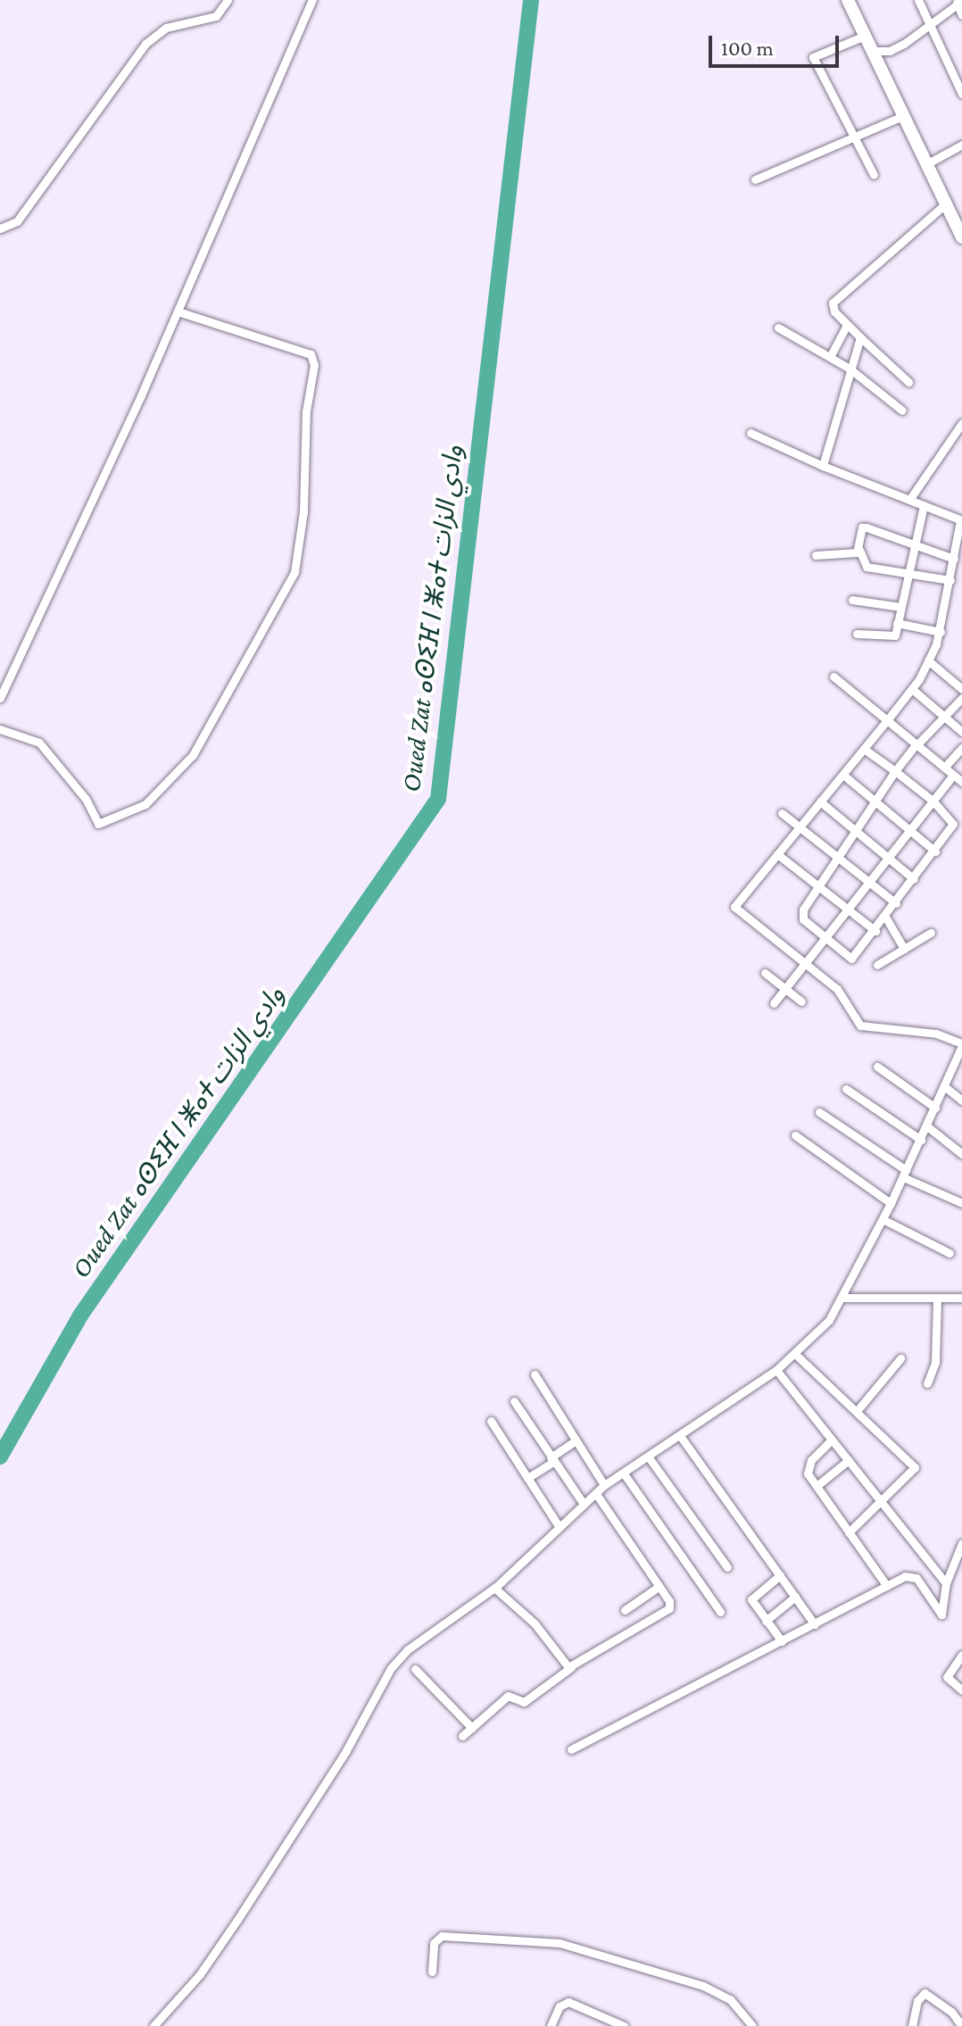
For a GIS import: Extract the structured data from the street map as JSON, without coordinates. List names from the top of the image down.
{
  "water": ["Oued Zat ⴰⵙⵉⴼ ⵏ ⵥⴰⵜ وادي الزات"],
  "scale_bar": "100 m"
}
